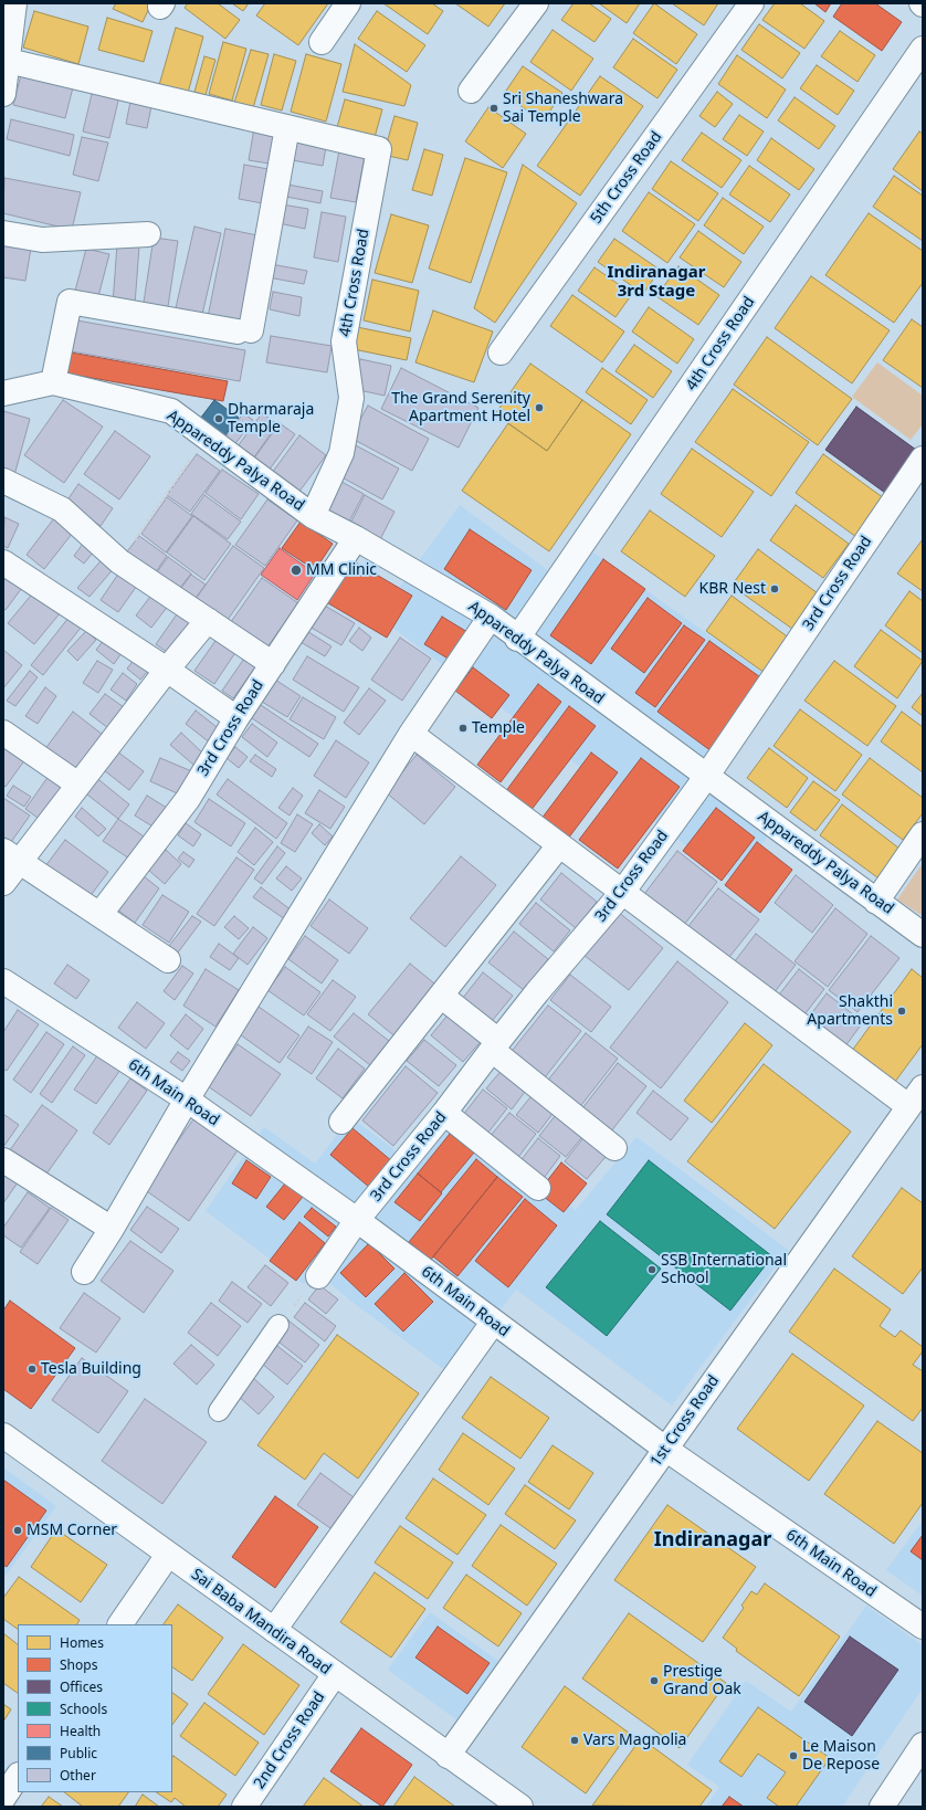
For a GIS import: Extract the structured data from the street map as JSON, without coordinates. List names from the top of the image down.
{
  "streets": {
    "street": [
      "5th Cross Road",
      "4th Cross Road",
      "Appareddy Palya Road",
      "3rd Cross Road",
      "6th Main Road",
      "1st Cross Road",
      "Sai Baba Mandira Road",
      "2nd Cross Road"
    ]
  },
  "crossings": [
    ["4th Cross Road", "Appareddy Palya Road"],
    ["Appareddy Palya Road", "3rd Cross Road"],
    ["3rd Cross Road", "6th Main Road"],
    ["6th Main Road", "1st Cross Road"],
    ["1st Cross Road", "Sai Baba Mandira Road"],
    ["Sai Baba Mandira Road", "2nd Cross Road"]
  ],
  "districts": ["Indiranagar 3rd Stage", "Indiranagar"],
  "places": [
    "Sri Shaneshwara Sai Temple",
    "The Grand Serenity Apartment Hotel",
    "Dharmaraja Temple",
    "MM Clinic",
    "KBR Nest",
    "Temple",
    "Shakthi Apartments",
    "SSB International School",
    "Tesla Building",
    "MSM Corner",
    "Prestige Grand Oak",
    "Vars Magnolia",
    "Le Maison De Repose"
  ],
  "legend": [
    "Homes",
    "Shops",
    "Offices",
    "Schools",
    "Health",
    "Public",
    "Other"
  ]
}
